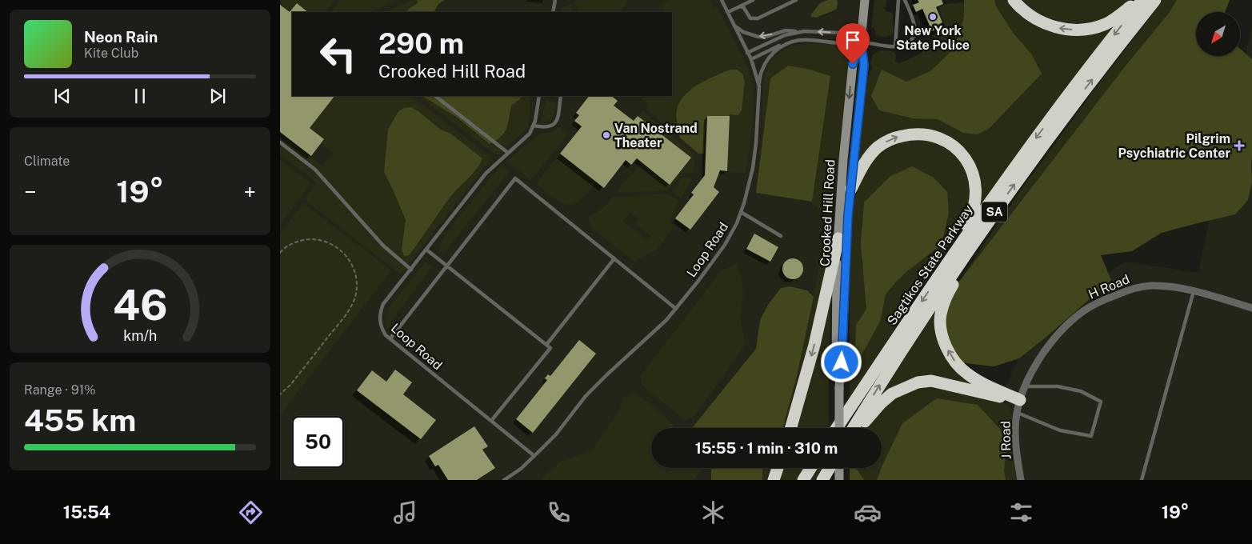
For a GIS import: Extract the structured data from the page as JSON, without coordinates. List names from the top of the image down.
{
  "streets": {
    "highway": ["SA", "Sagtikos State Parkway"],
    "main road": ["Crooked Hill Road"],
    "street": ["H Road", "J Road"],
    "lane": ["Loop Road"]
  },
  "crossings": [
    ["H Road", "J Road"]
  ],
  "places": {
    "other": ["New York State Police", "Van Nostrand Theater"],
    "health": ["Pilgrim Psychiatric Center"]
  },
  "north": "bottom left",
  "page": {
    "turn": ["290 m", "Crooked Hill Road"],
    "song": ["Neon Rain", "Kite Club"],
    "tile": [
      "Climate",
      ["Range · 91%", "455 km"]
    ],
    "heat": ["−", "19°", "+"],
    "limit": "50",
    "trip": "15:55 · 1 min · 310 m",
    "tabs": ["15:54", "19°"],
    "gauge": ["46", "km/h"]
  }
}
